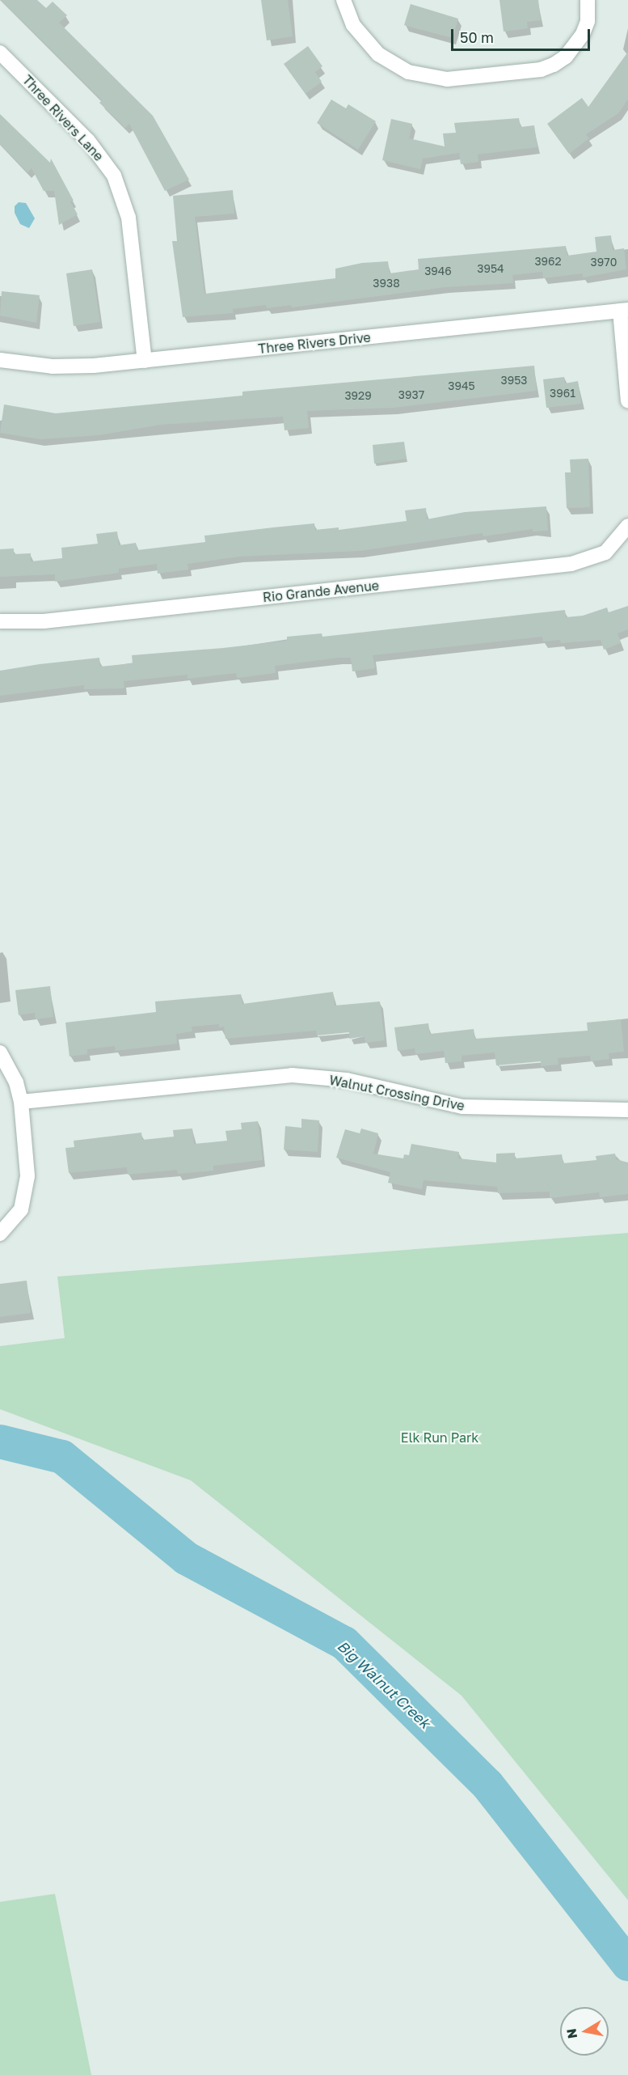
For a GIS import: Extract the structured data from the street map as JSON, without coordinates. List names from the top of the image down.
{
  "streets": {
    "street": [
      "Three Rivers Lane",
      "Three Rivers Drive",
      "Rio Grande Avenue",
      "Walnut Crossing Drive"
    ]
  },
  "crossings": [
    ["Three Rivers Lane", "Three Rivers Drive"]
  ],
  "water": ["Big Walnut Creek"],
  "parks": ["Elk Run Park"],
  "house_numbers": [
    "3962",
    "3970",
    "3954",
    "3946",
    "3938",
    "3953",
    "3945",
    "3961",
    "3937",
    "3929"
  ],
  "scale_bar": "50 m",
  "north": "left"
}
